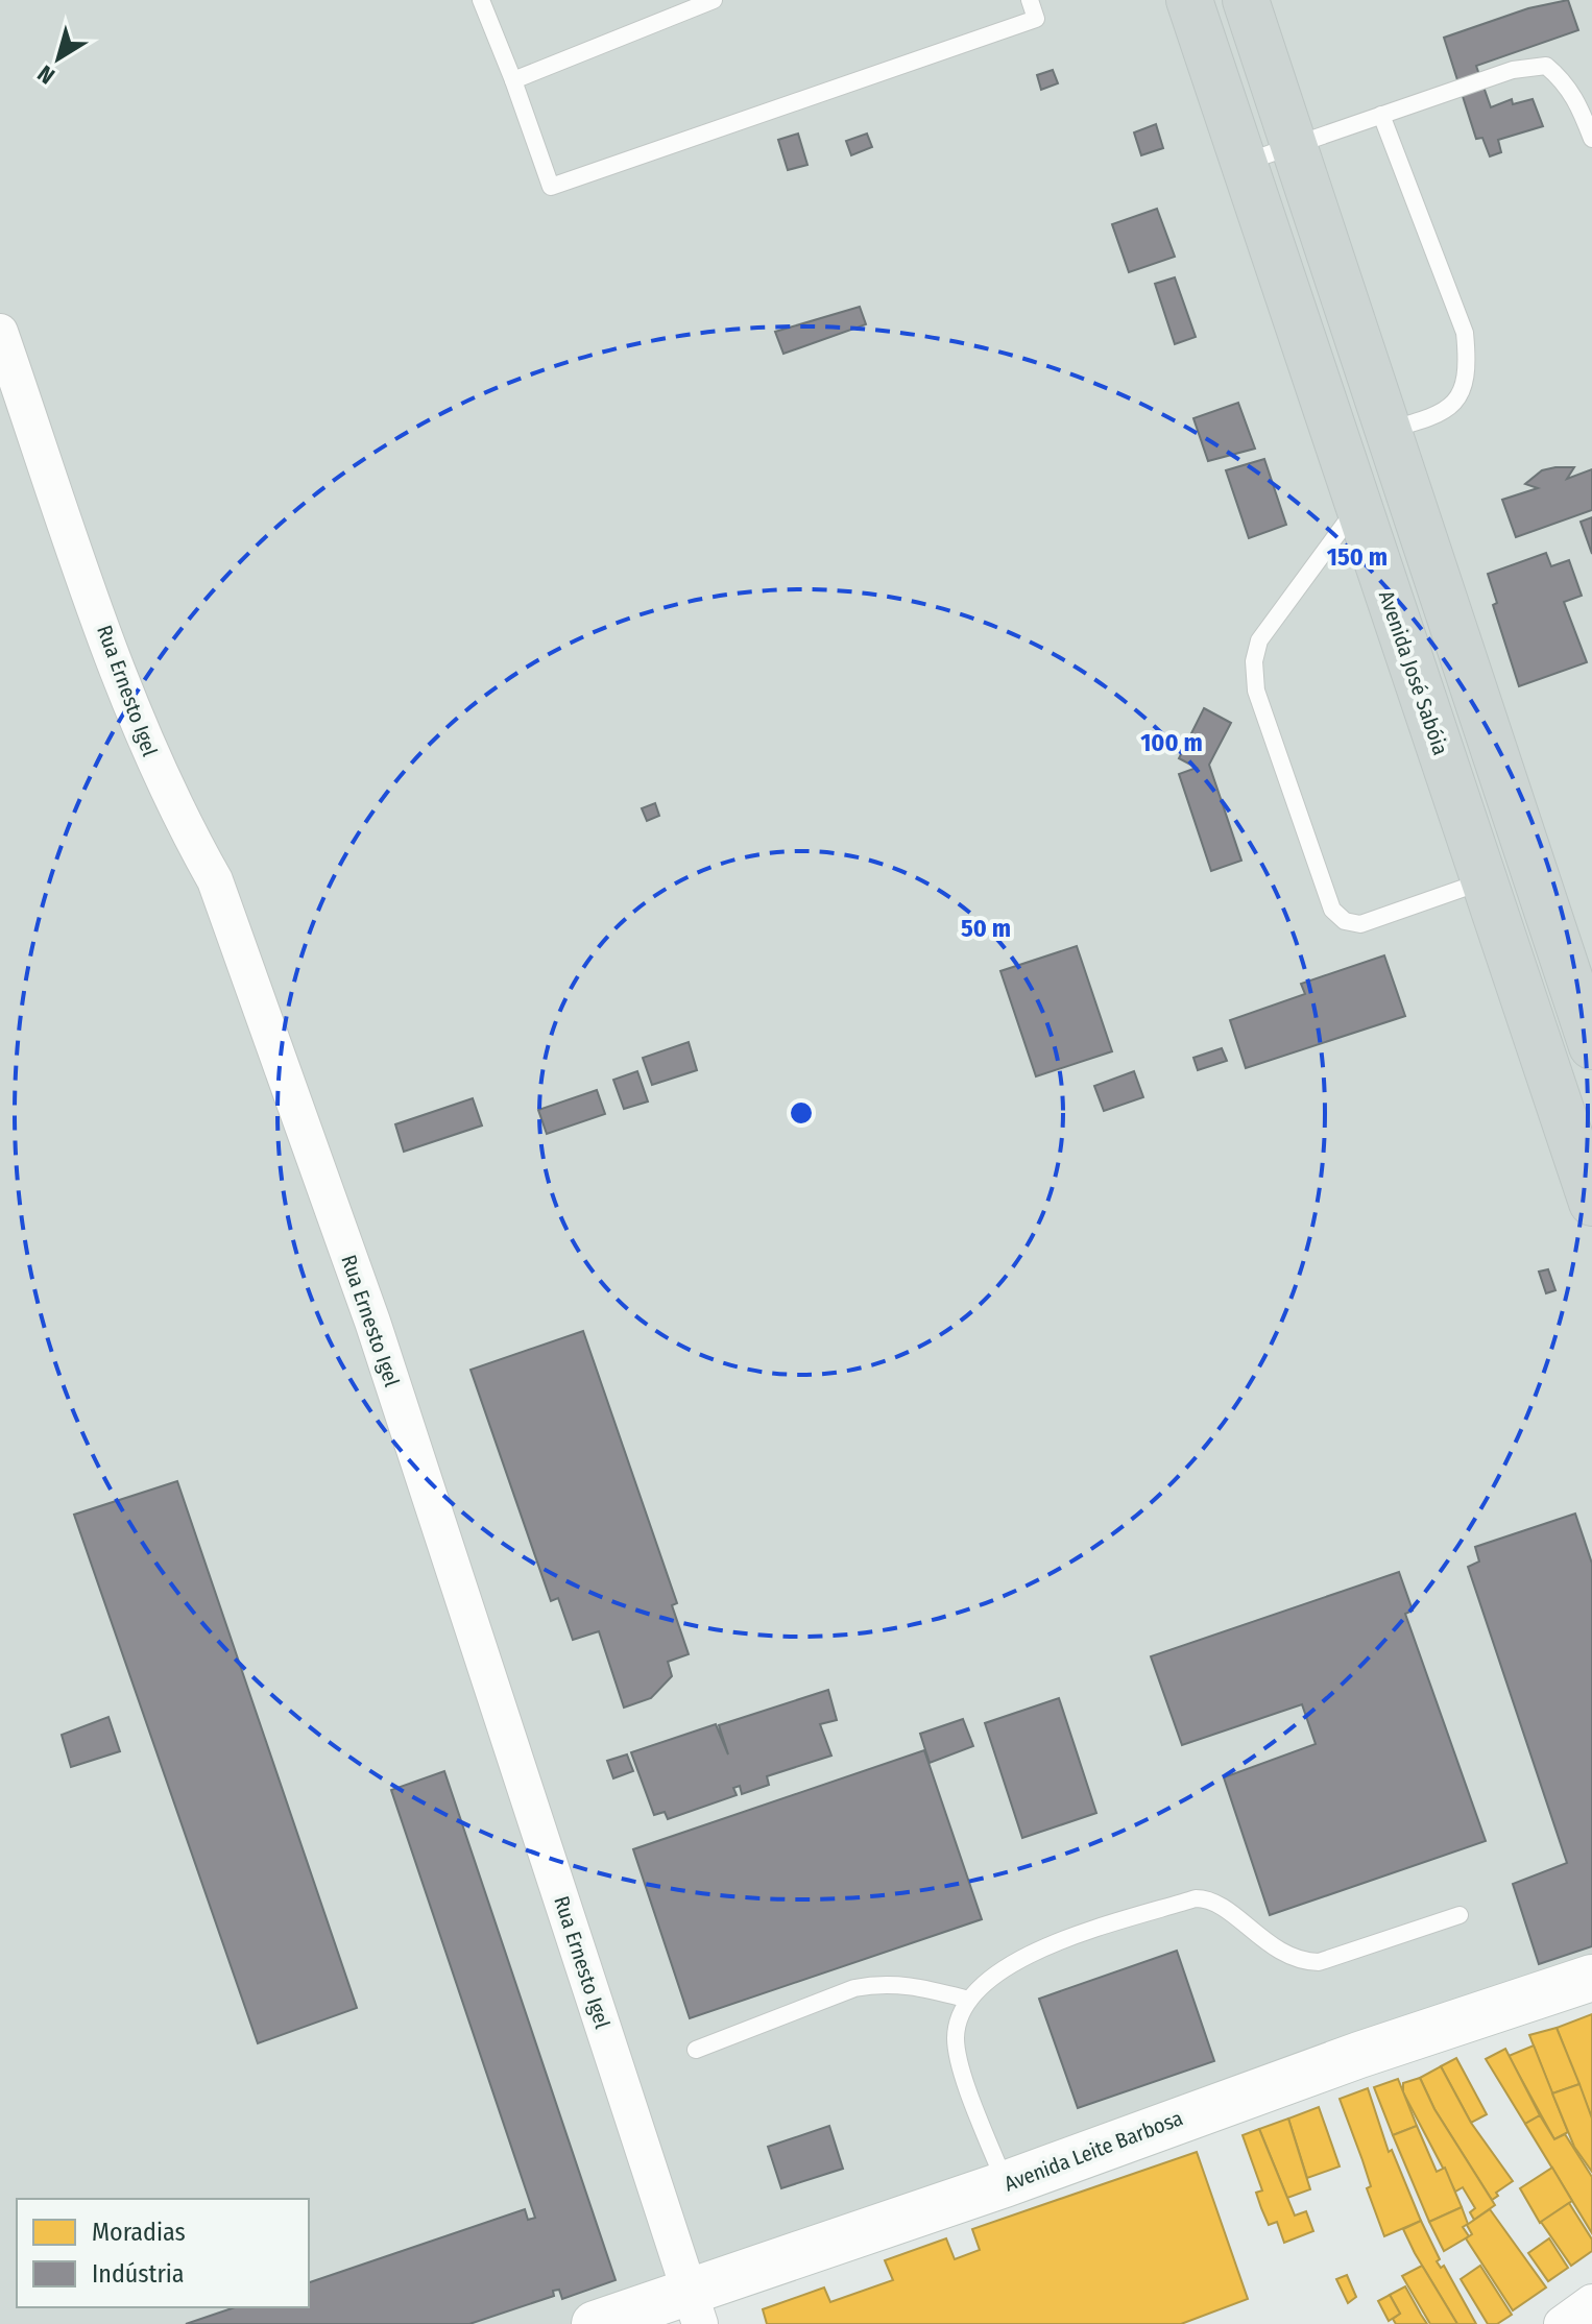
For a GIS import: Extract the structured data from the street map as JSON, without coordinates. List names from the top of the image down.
{
  "streets": {
    "main road": ["Avenida José Sabóia"],
    "street": ["Rua Ernesto Igel", "Avenida Leite Barbosa"]
  },
  "crossings": [
    ["Rua Ernesto Igel", "Avenida Leite Barbosa"]
  ],
  "legend": ["Moradias", "Indústria"],
  "north": "bottom left",
  "rings": ["150 m", "100 m", "50 m"]
}
